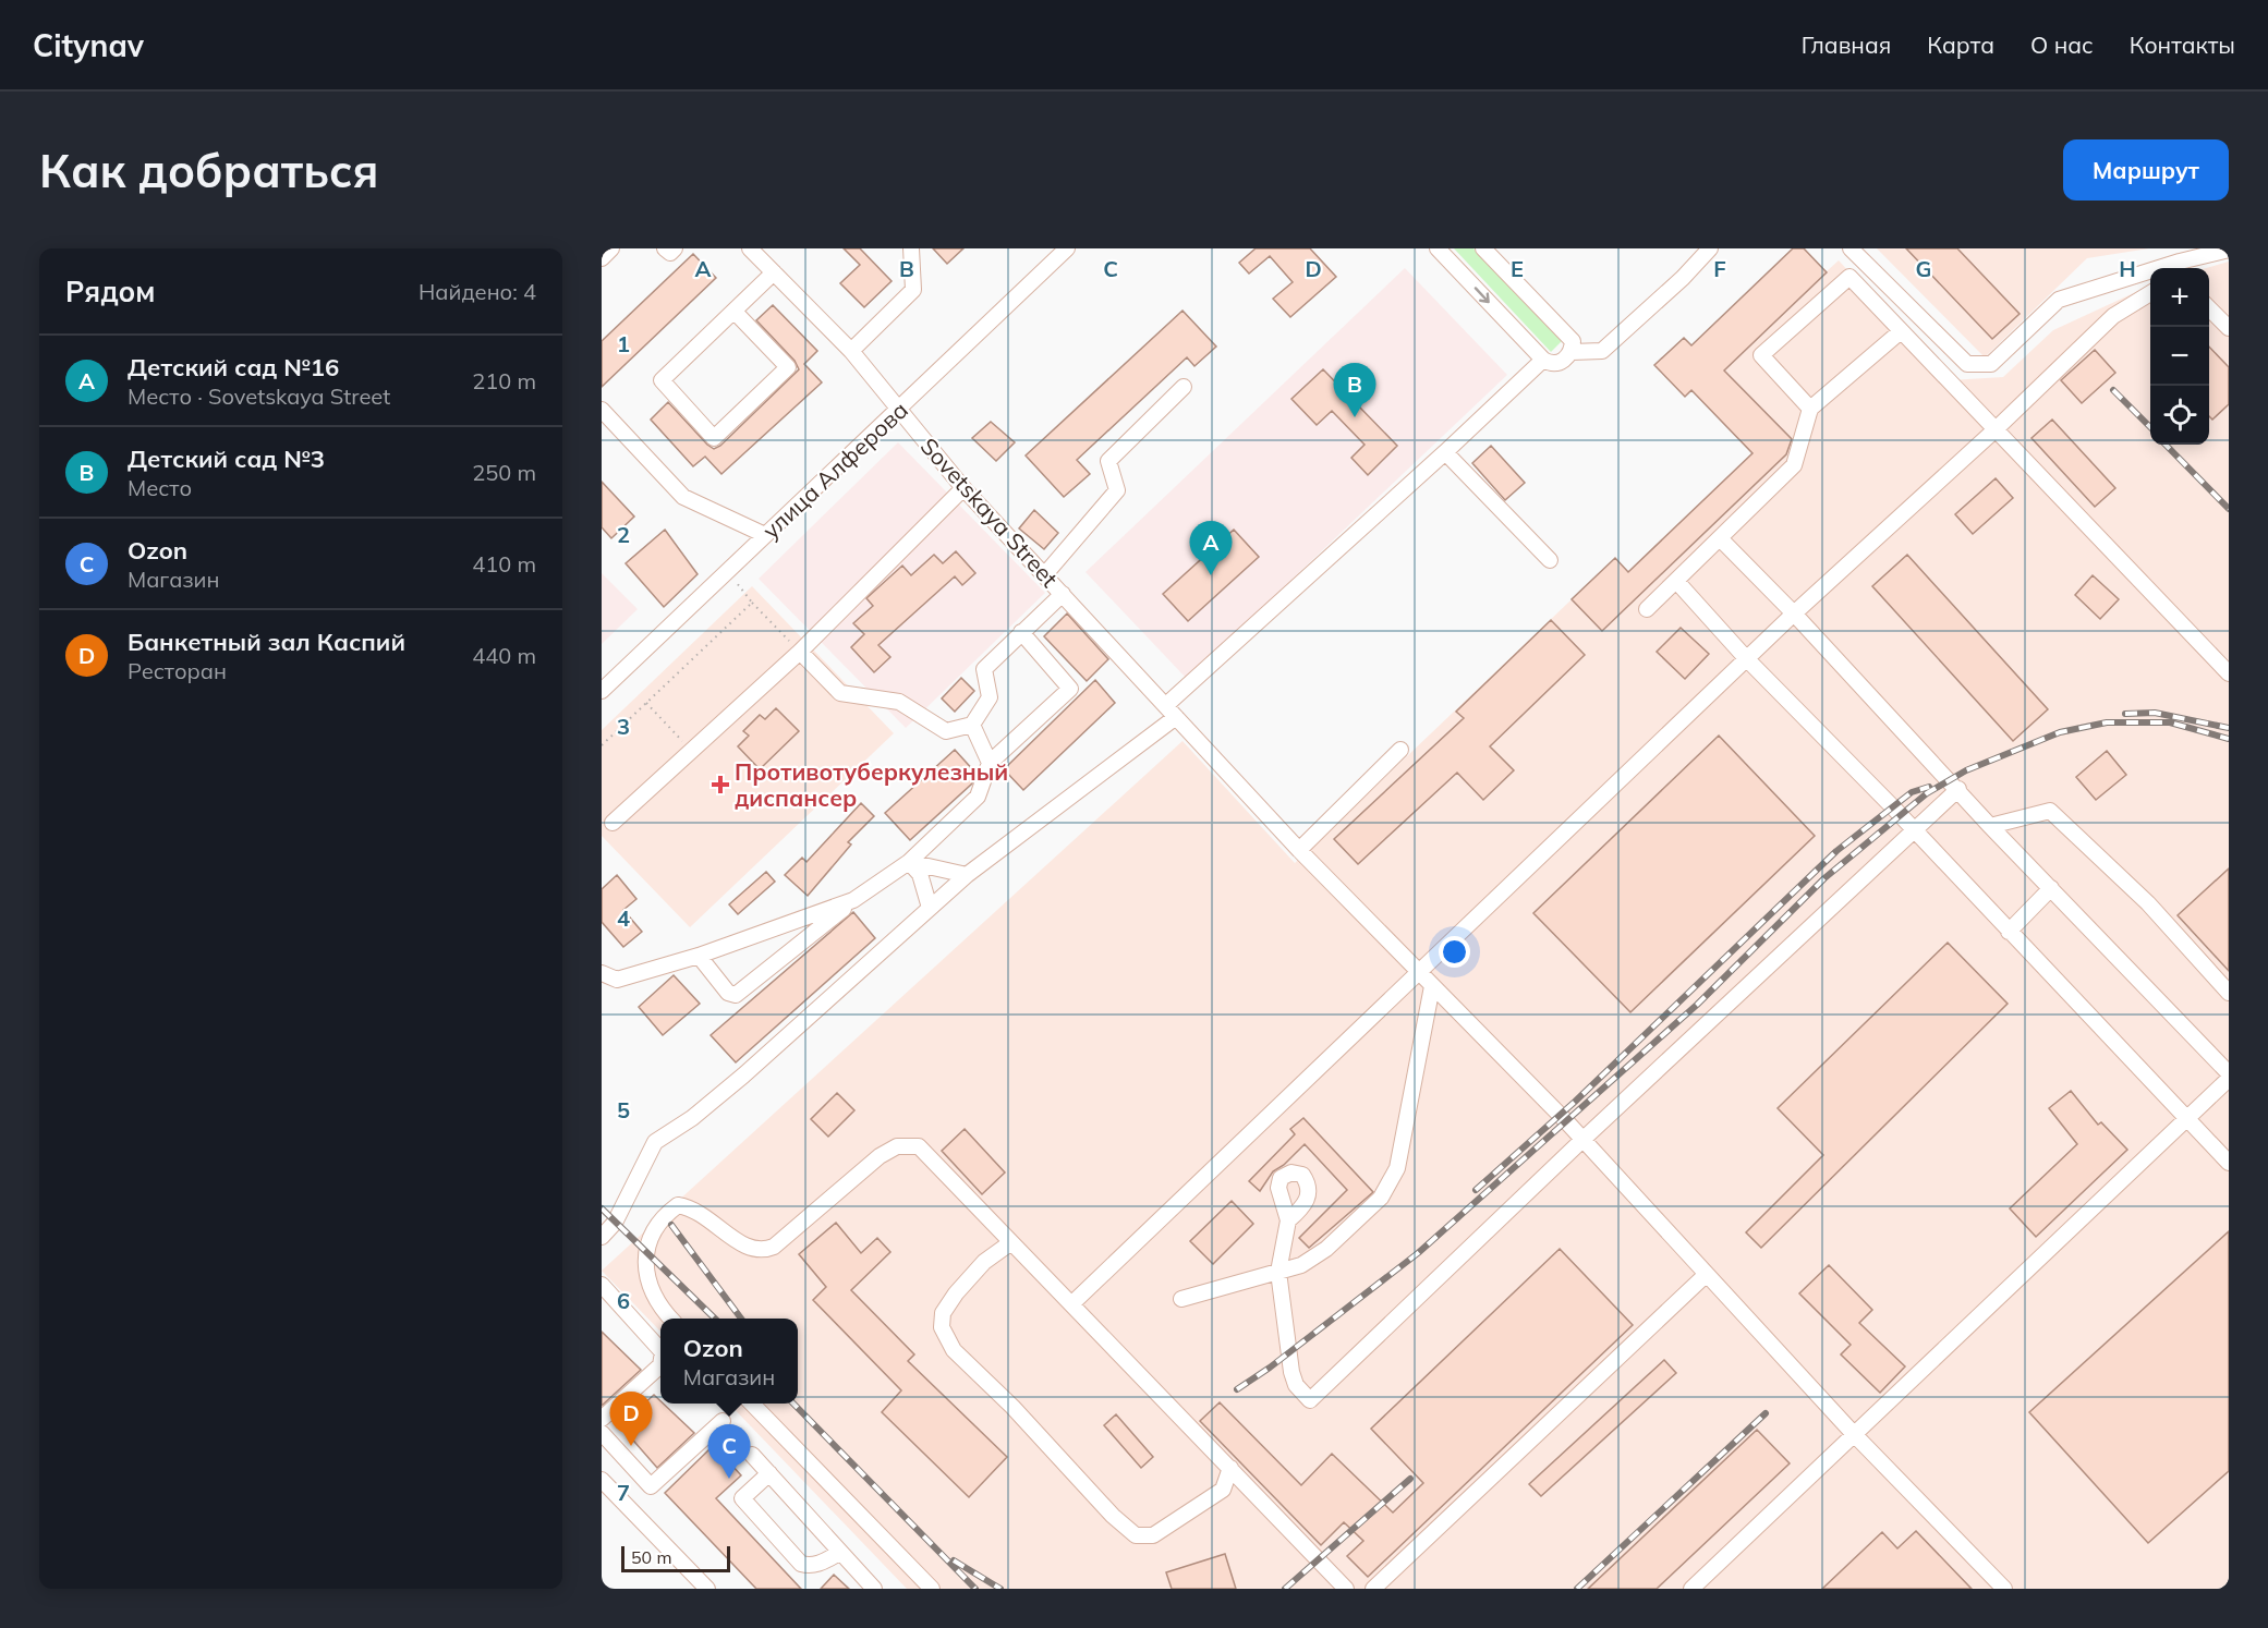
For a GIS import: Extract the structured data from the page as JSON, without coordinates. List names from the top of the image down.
{
  "streets": {
    "street": ["улица Алферова", "Sovetskaya Street"]
  },
  "crossings": [
    ["улица Алферова", "Sovetskaya Street"]
  ],
  "places": {
    "health": ["Противотуберкулезный диспансер"]
  },
  "scale_bar": "50 m",
  "page": {
    "header": "Citynav",
    "nav": [
      "Главная",
      "Карта",
      "О нас",
      "Контакты"
    ],
    "buttons": "Маршрут",
    "title": "Как добраться",
    "heading": ["Рядом", "Найдено: 4"],
    "map_buttons": ["+", "−"],
    "list": [
      {
        "mark": "A",
        "name": "Детский сад №16",
        "note": "Место · Sovetskaya Street",
        "value": "210 m"
      },
      {
        "mark": "B",
        "name": "Детский сад №3",
        "note": "Место",
        "value": "250 m"
      },
      {
        "mark": "C",
        "name": "Ozon",
        "note": "Магазин",
        "value": "410 m"
      },
      {
        "mark": "D",
        "name": "Банкетный зал Каспий",
        "note": "Ресторан",
        "value": "440 m"
      }
    ],
    "pins": [
      "B",
      "A",
      "D",
      "C"
    ],
    "popup": ["Ozon", "Магазин"],
    "scale": "50 m"
  },
  "grid": {
    "columns": [
      "A",
      "B",
      "C",
      "D",
      "E",
      "F",
      "G",
      "H"
    ],
    "rows": [
      "1",
      "2",
      "3",
      "4",
      "5",
      "6",
      "7"
    ]
  }
}
